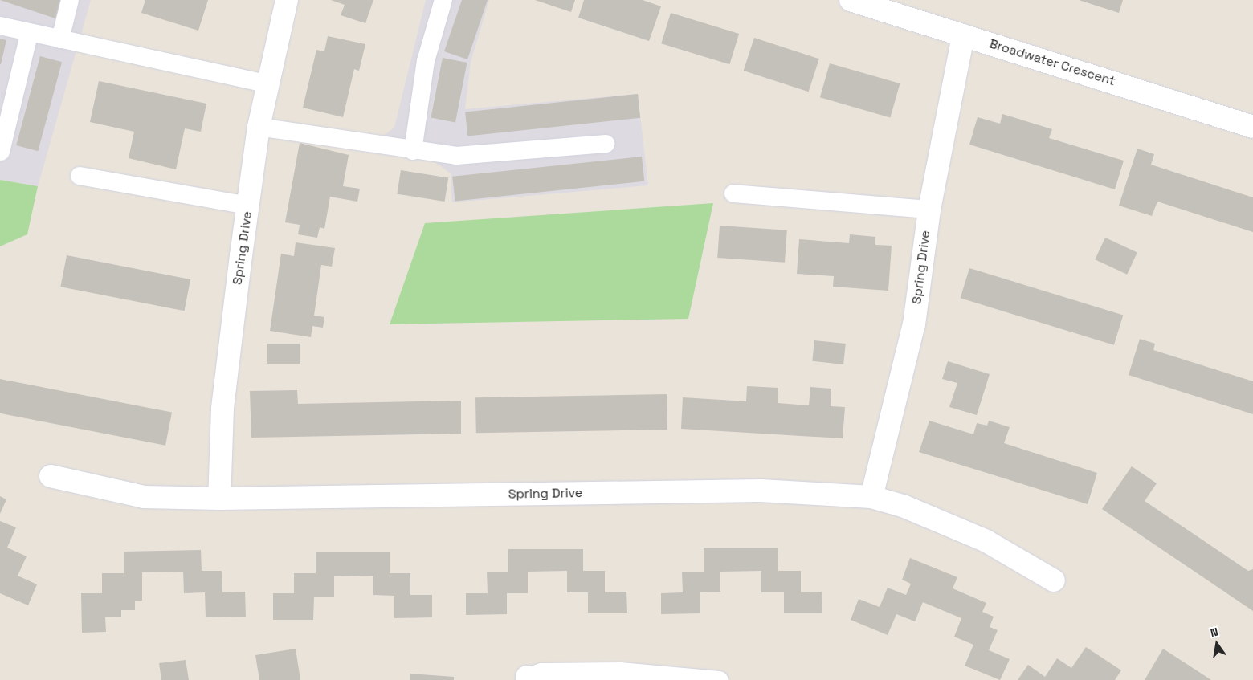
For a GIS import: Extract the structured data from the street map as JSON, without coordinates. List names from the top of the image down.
{
  "streets": {
    "street": ["Broadwater Crescent", "Spring Drive"]
  },
  "crossings": [
    ["Broadwater Crescent", "Spring Drive"]
  ],
  "north": "top"
}
